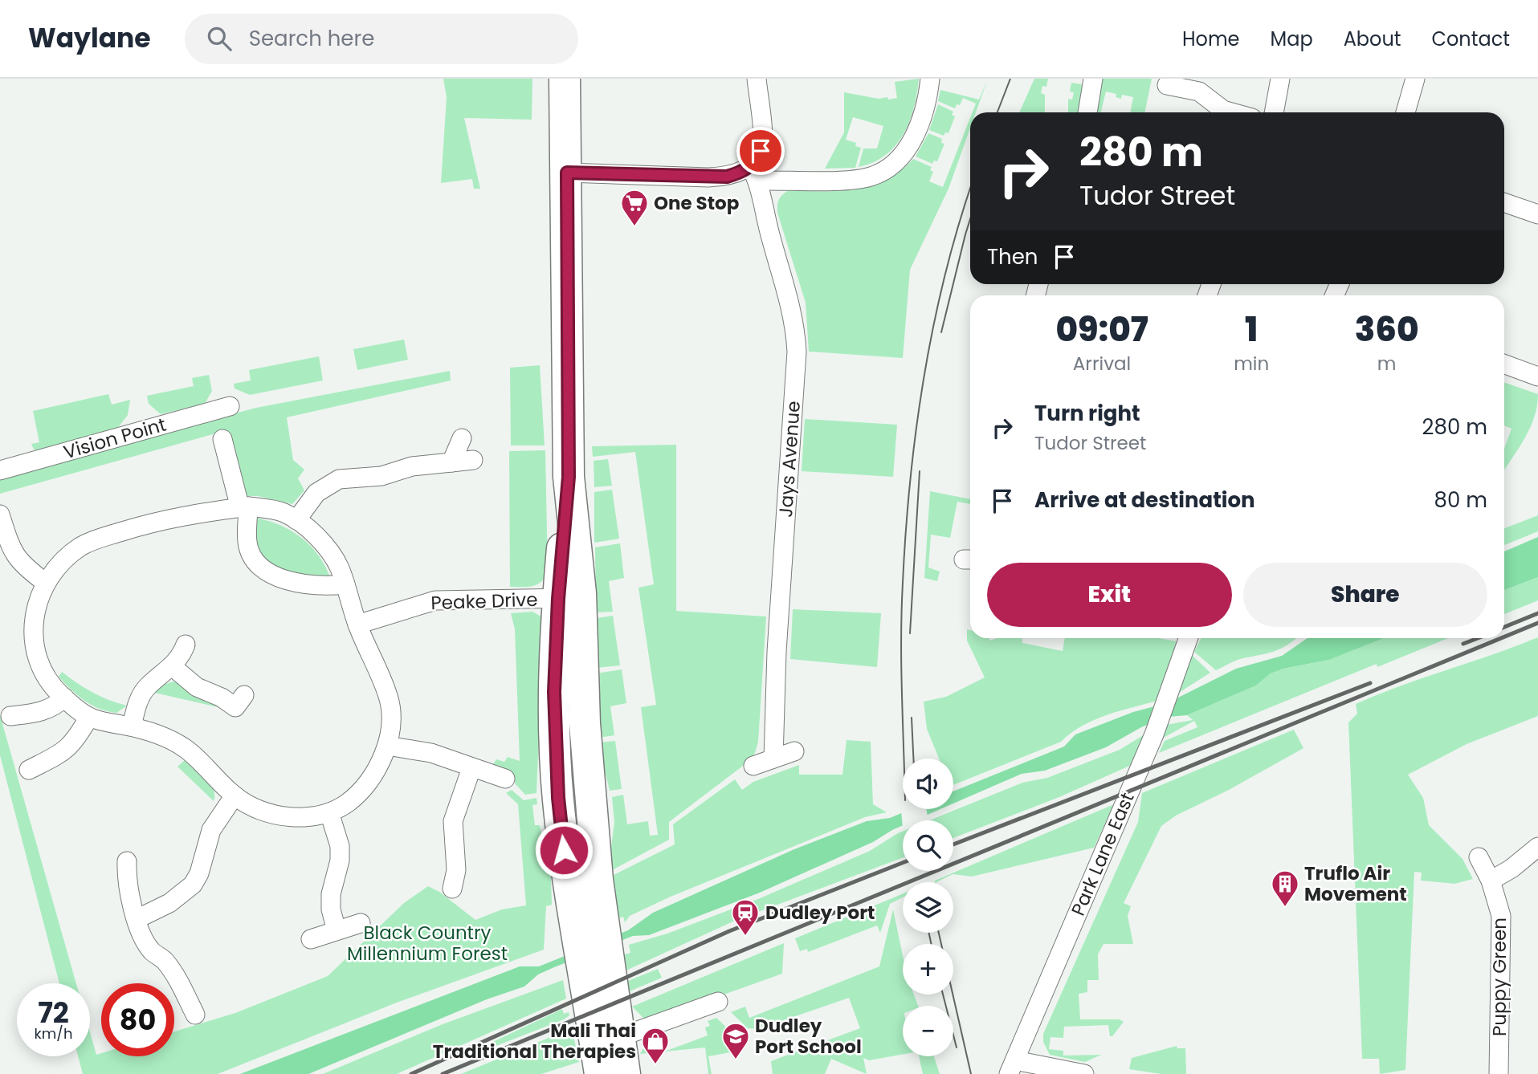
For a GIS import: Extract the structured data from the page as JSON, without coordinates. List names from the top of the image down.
{
  "streets": {
    "street": [
      "Vision Point",
      "Jays Avenue",
      "Peake Drive",
      "Park Lane East",
      "Puppy Green"
    ]
  },
  "parks": ["Black Country Millennium Forest"],
  "places": {
    "supermarket": ["One Stop"],
    "building": ["Truflo Air Movement"],
    "station": ["Dudley Port"],
    "school or university": ["Dudley Port School"],
    "shop": ["Mali Thai Traditional Therapies"]
  },
  "page": {
    "header": "Waylane",
    "search": "Search here",
    "nav": [
      "Home",
      "Map",
      "About",
      "Contact"
    ],
    "turn": ["280 m", "Tudor Street"],
    "then": "Then",
    "eta": [
      "09:07",
      "Arrival",
      "1",
      "min",
      "360",
      "m"
    ],
    "list": [
      {
        "name": "Turn right",
        "note": "Tudor Street",
        "value": "280 m"
      },
      {
        "name": "Arrive at destination",
        "value": "80 m"
      }
    ],
    "buttons": ["Exit", "Share"],
    "map_buttons": ["+", "−"],
    "speed": "72 km/h",
    "limit": "80"
  }
}
